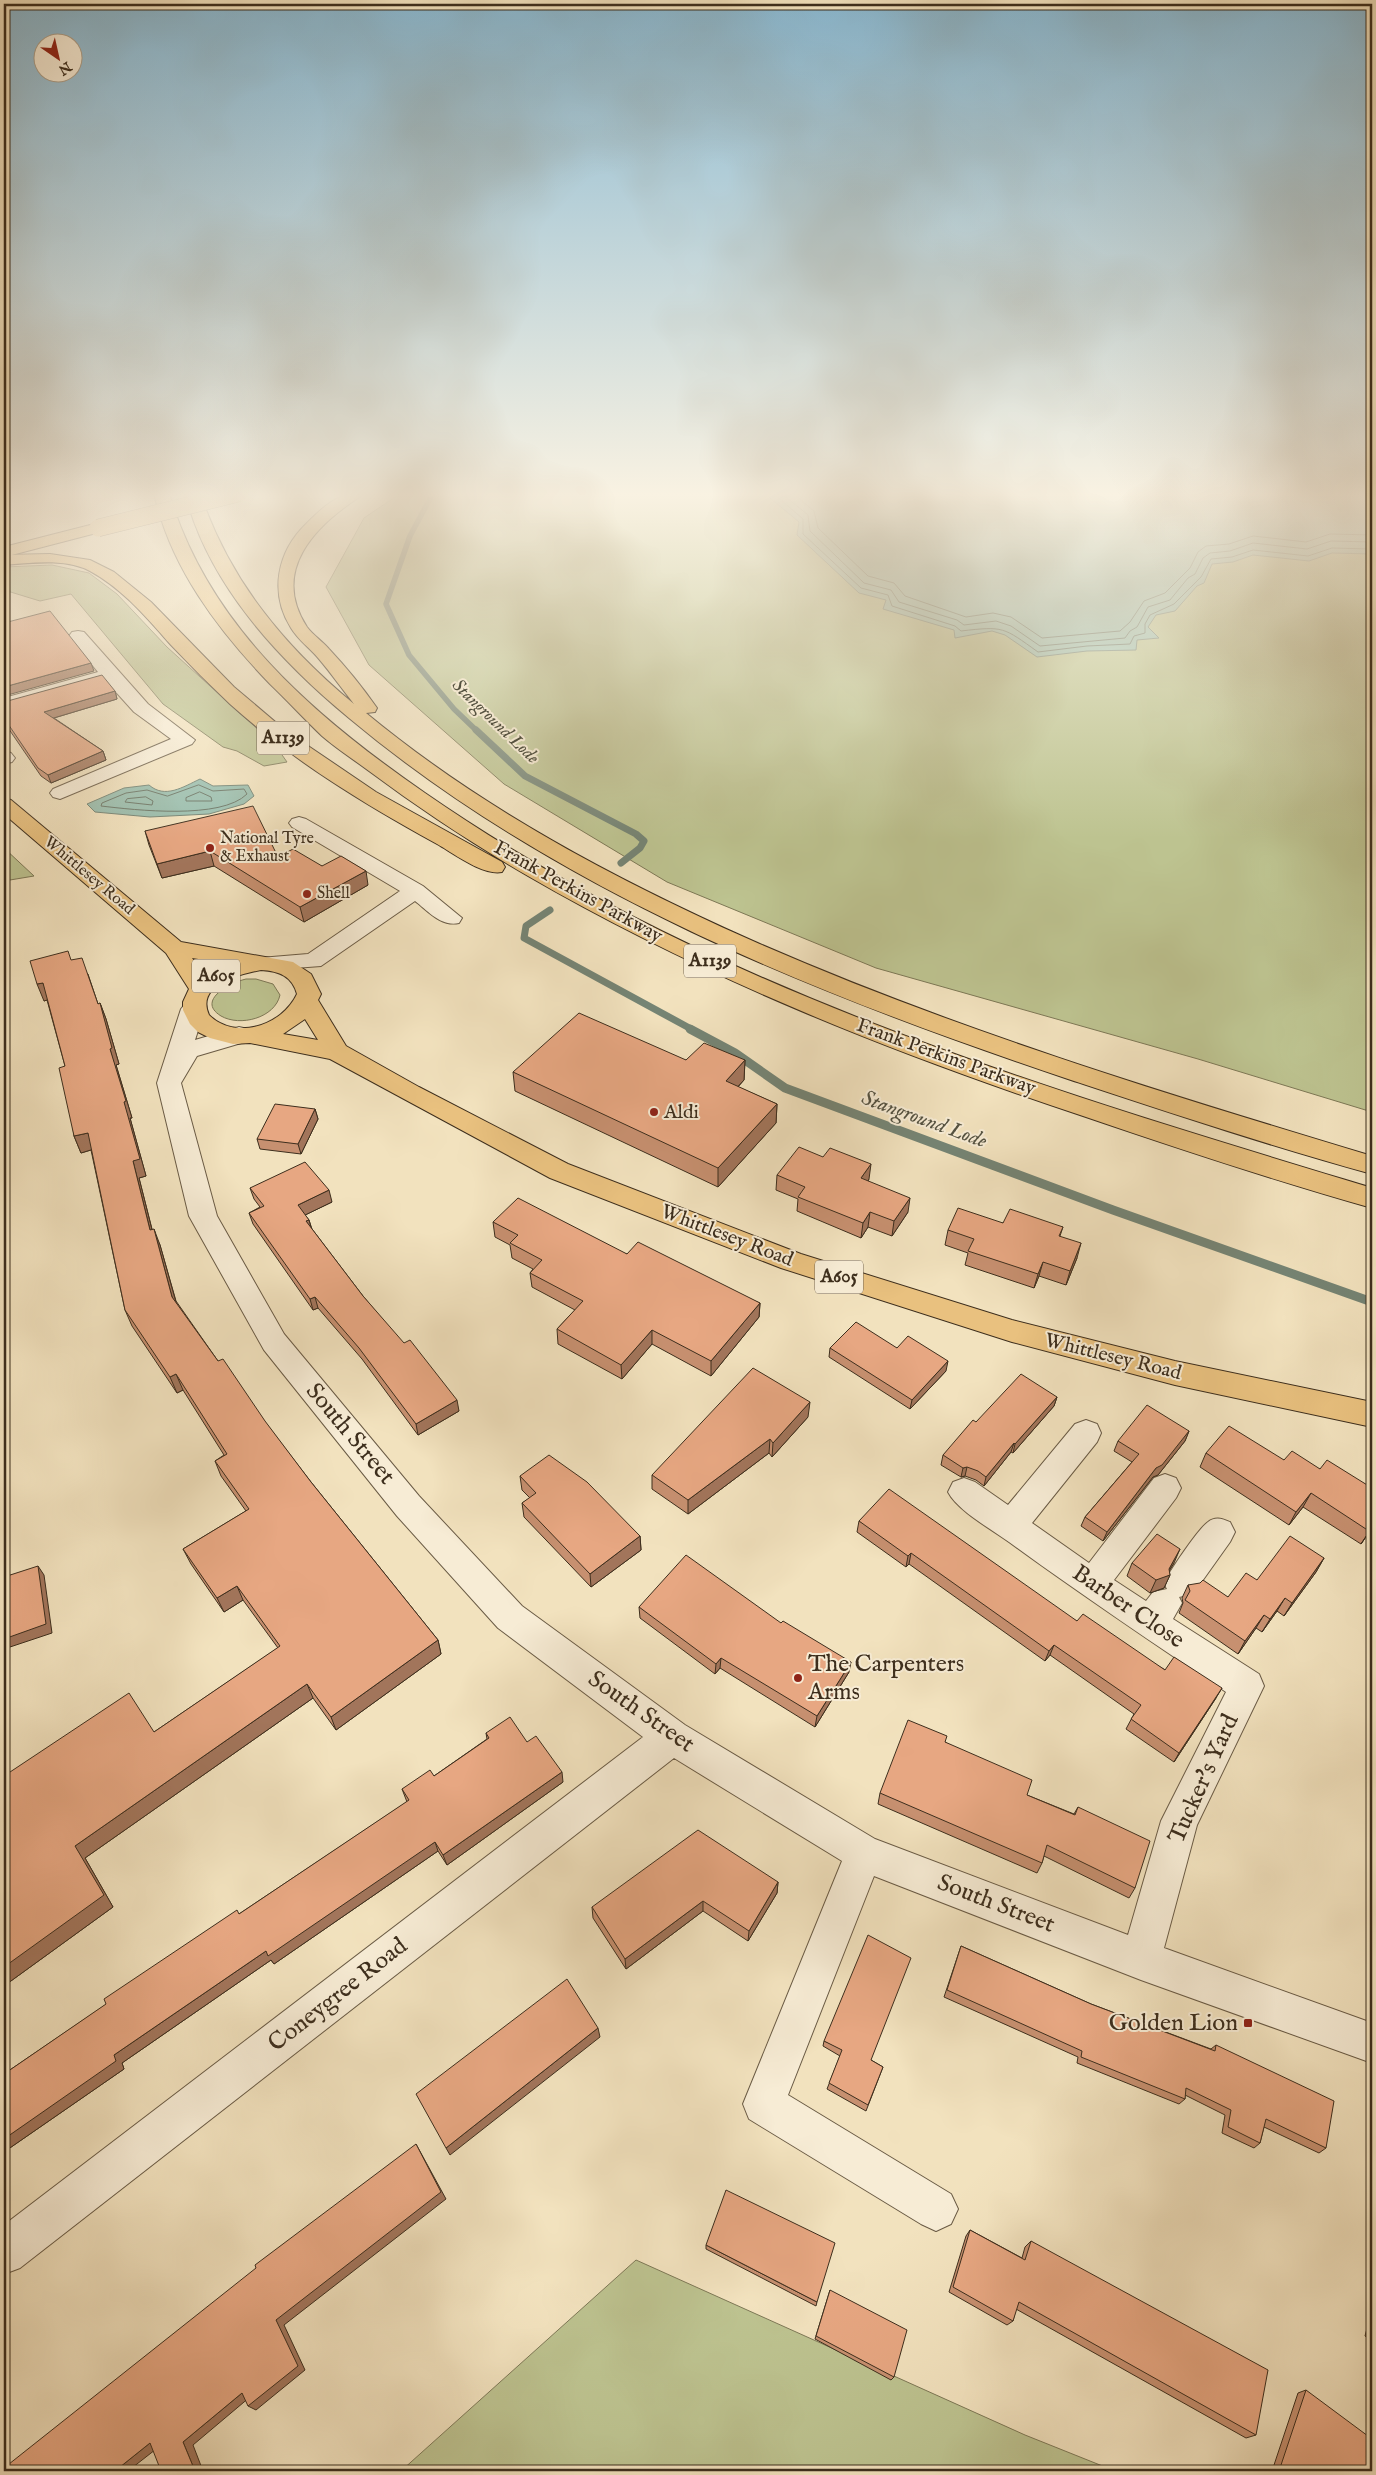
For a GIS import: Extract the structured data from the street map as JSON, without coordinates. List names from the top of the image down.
{
  "streets": {
    "main road": [
      "A1139",
      "Whittlesey Road",
      "Frank Perkins Parkway",
      "A605"
    ],
    "street": [
      "South Street",
      "Barber Close",
      "Tucker's Yard",
      "Coneygree Road"
    ]
  },
  "crossings": [
    ["A1139", "Frank Perkins Parkway"],
    ["Whittlesey Road", "A605"],
    ["South Street", "Tucker's Yard"],
    ["South Street", "Coneygree Road"],
    ["Barber Close", "Tucker's Yard"]
  ],
  "water": ["Stanground Lode"],
  "places": {
    "other": [
      "National Tyre & Exhaust",
      "Shell",
      "Aldi",
      "The Carpenters Arms"
    ],
    "transit": ["Golden Lion"]
  },
  "north": "bottom right"
}
